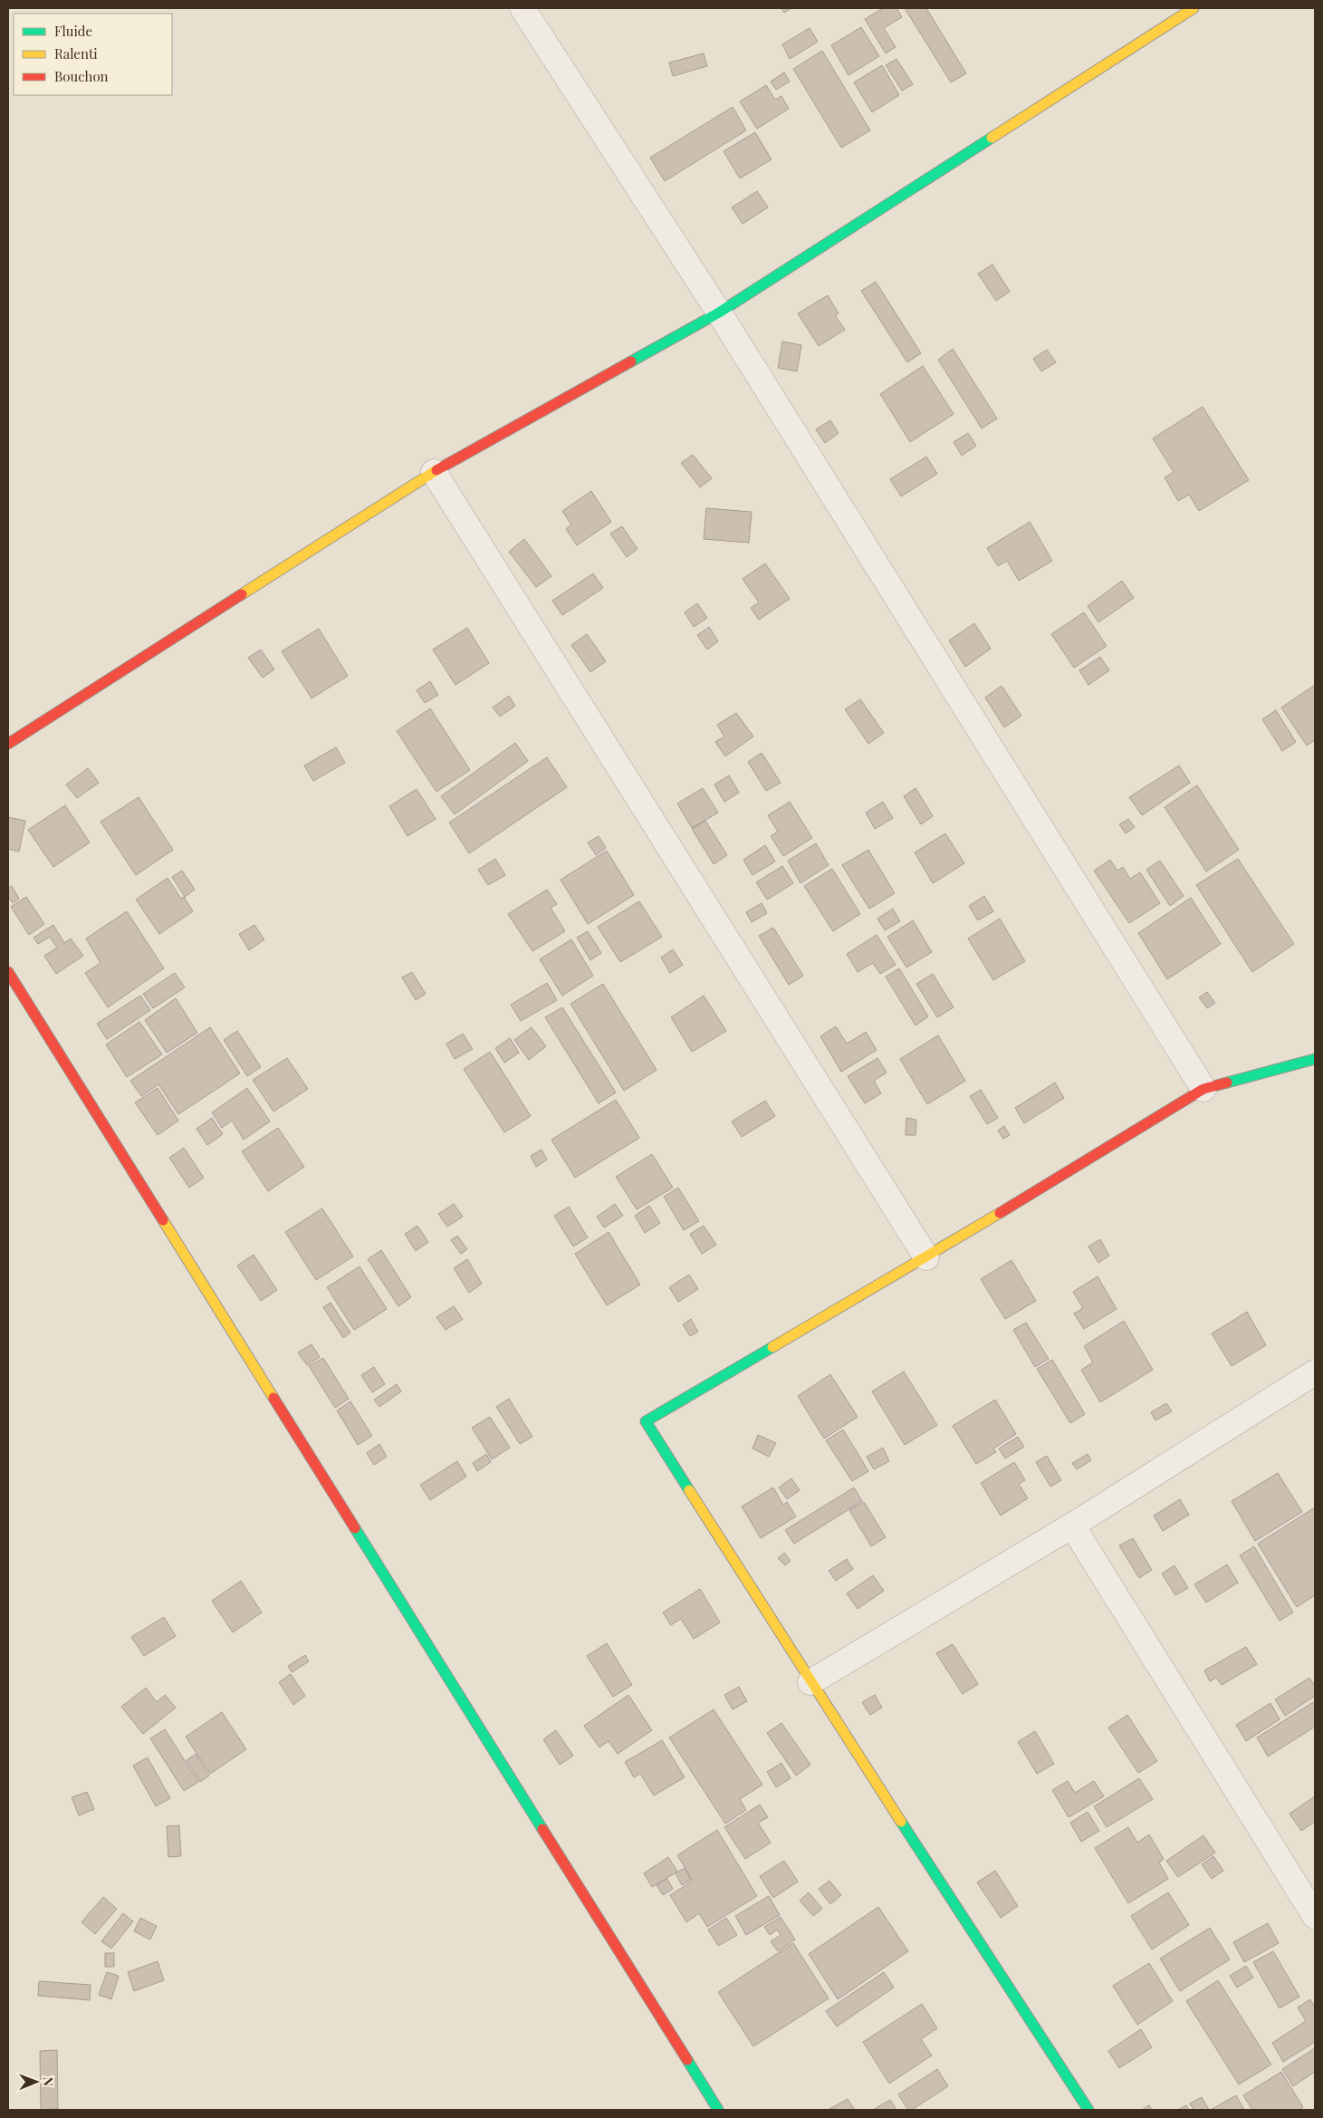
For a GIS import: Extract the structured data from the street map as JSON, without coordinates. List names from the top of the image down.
{
  "legend": ["Fluide", "Ralenti", "Bouchon"],
  "north": "right"
}
